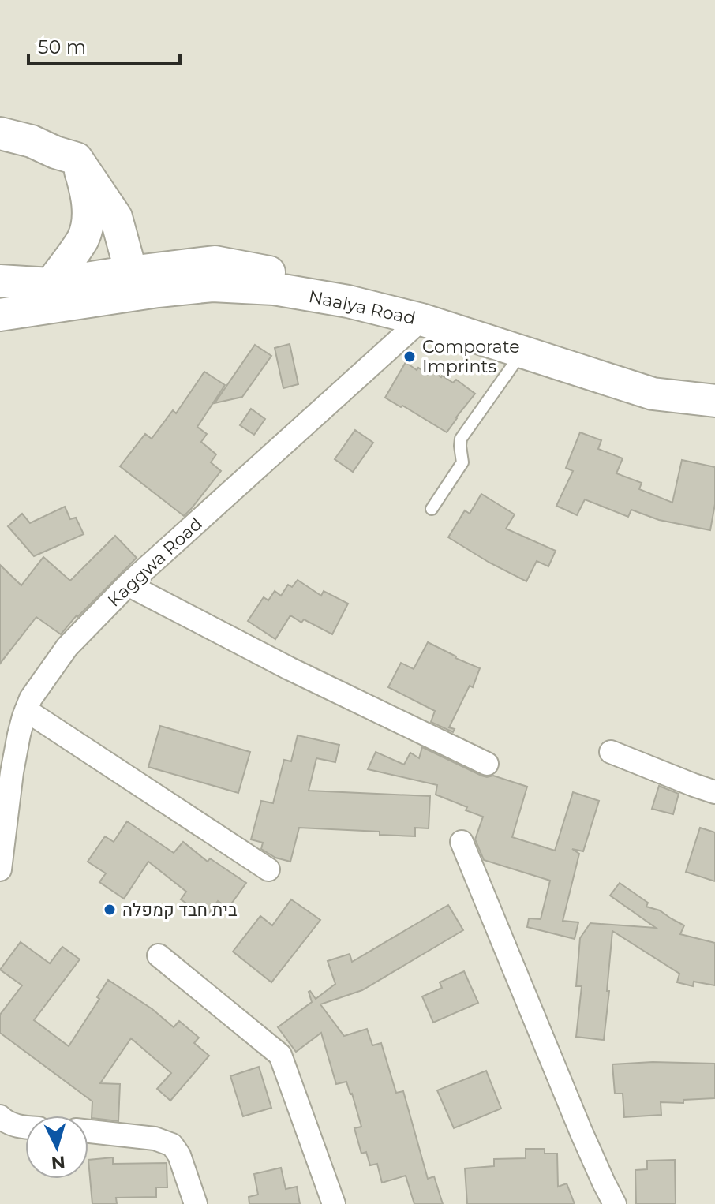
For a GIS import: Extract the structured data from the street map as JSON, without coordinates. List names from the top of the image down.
{
  "streets": {
    "main road": ["Naalya Road"],
    "street": ["Kaggwa Road"]
  },
  "crossings": [
    ["Naalya Road", "Kaggwa Road"]
  ],
  "places": ["Comporate Imprints", "בית חבד קמפלה"],
  "scale_bar": "50 m",
  "north": "bottom"
}
